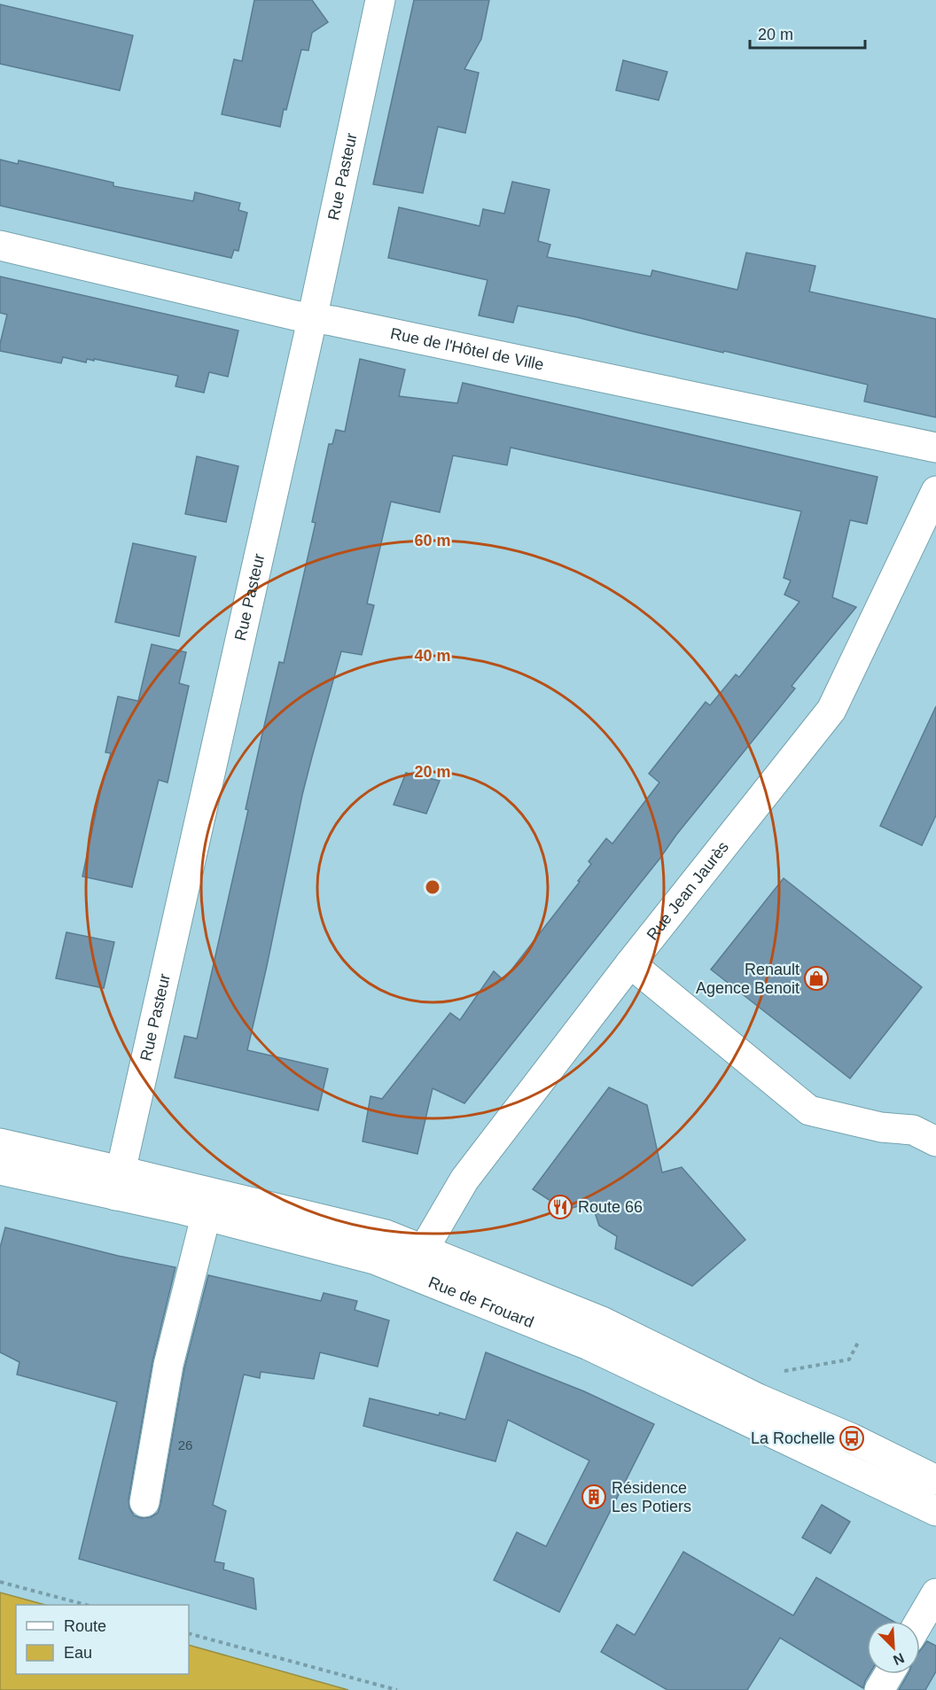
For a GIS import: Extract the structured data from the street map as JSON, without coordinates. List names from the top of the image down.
{
  "streets": {
    "street": [
      "Rue Pasteur",
      "Rue de l'Hôtel de Ville",
      "Rue Jean Jaurès",
      "Rue de Frouard"
    ]
  },
  "crossings": [
    ["Rue Pasteur", "Rue de l'Hôtel de Ville"],
    ["Rue Pasteur", "Rue de Frouard"],
    ["Rue Jean Jaurès", "Rue de Frouard"]
  ],
  "places": {
    "shop": ["Renault Agence Benoit"],
    "restaurant": ["Route 66"],
    "bus stop": ["La Rochelle"],
    "building": ["Résidence Les Potiers"]
  },
  "house_numbers": ["26"],
  "legend": ["Route", "Eau"],
  "scale_bar": "20 m",
  "north": "bottom right",
  "rings": ["60 m", "40 m", "20 m"]
}
